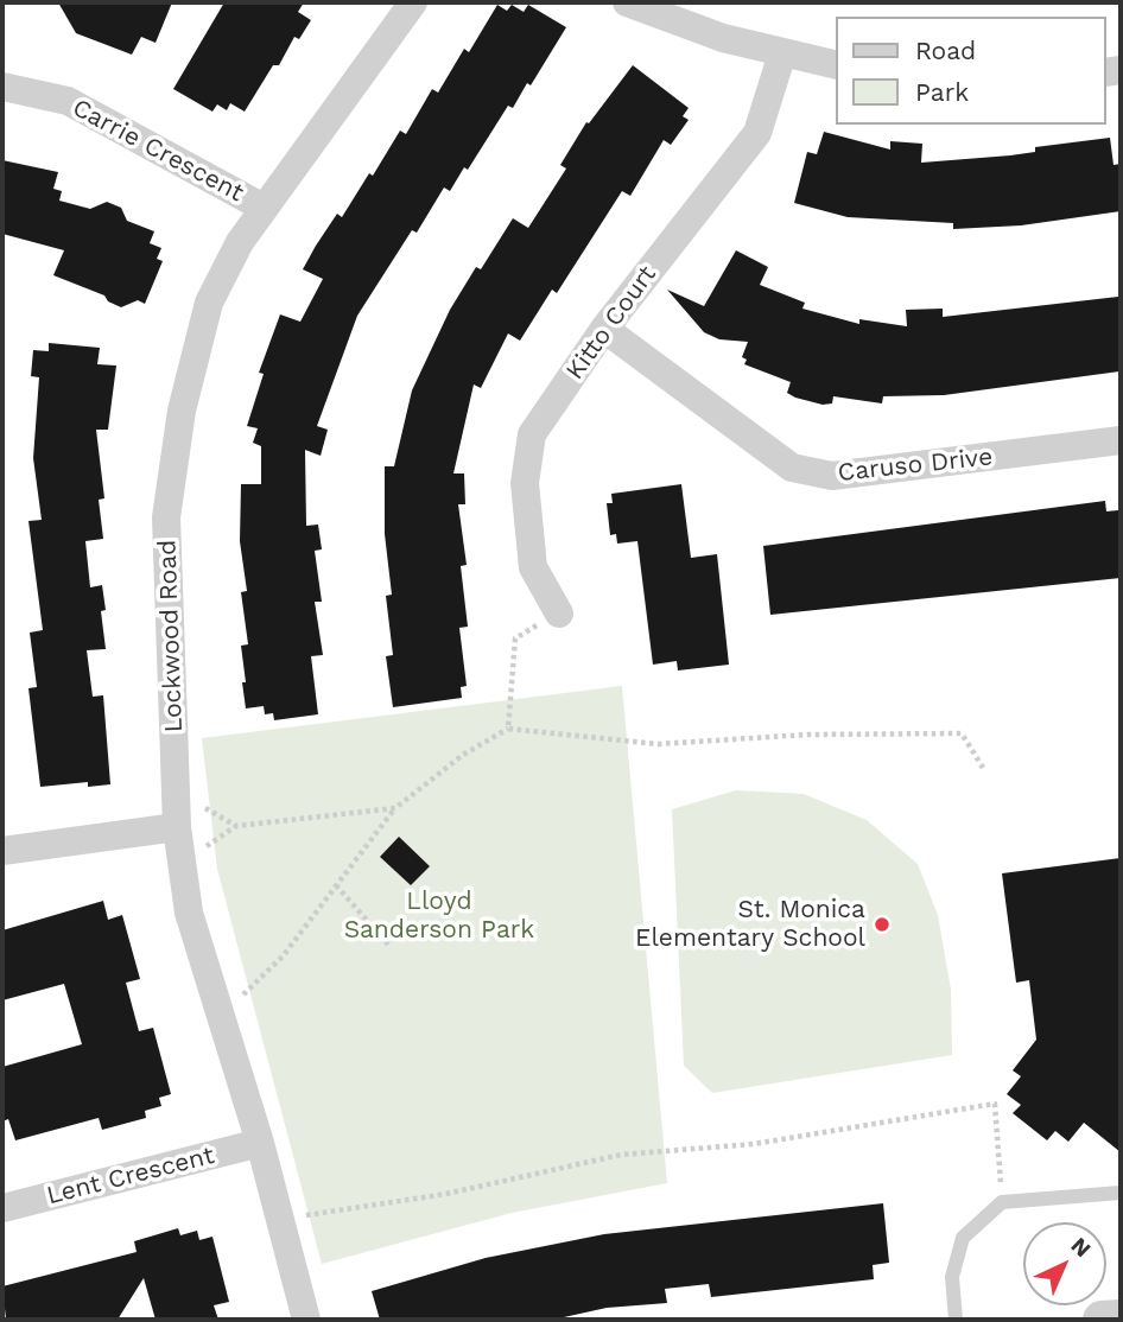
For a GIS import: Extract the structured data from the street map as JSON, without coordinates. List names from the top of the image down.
{
  "streets": {
    "street": [
      "Carrie Crescent",
      "Kitto Court",
      "Caruso Drive",
      "Lockwood Road",
      "Lent Crescent"
    ]
  },
  "crossings": [
    ["Carrie Crescent", "Lockwood Road"],
    ["Kitto Court", "Caruso Drive"],
    ["Lockwood Road", "Lent Crescent"]
  ],
  "parks": ["Lloyd Sanderson Park"],
  "places": ["St. Monica Elementary School"],
  "legend": ["Road", "Park"],
  "north": "top right"
}
